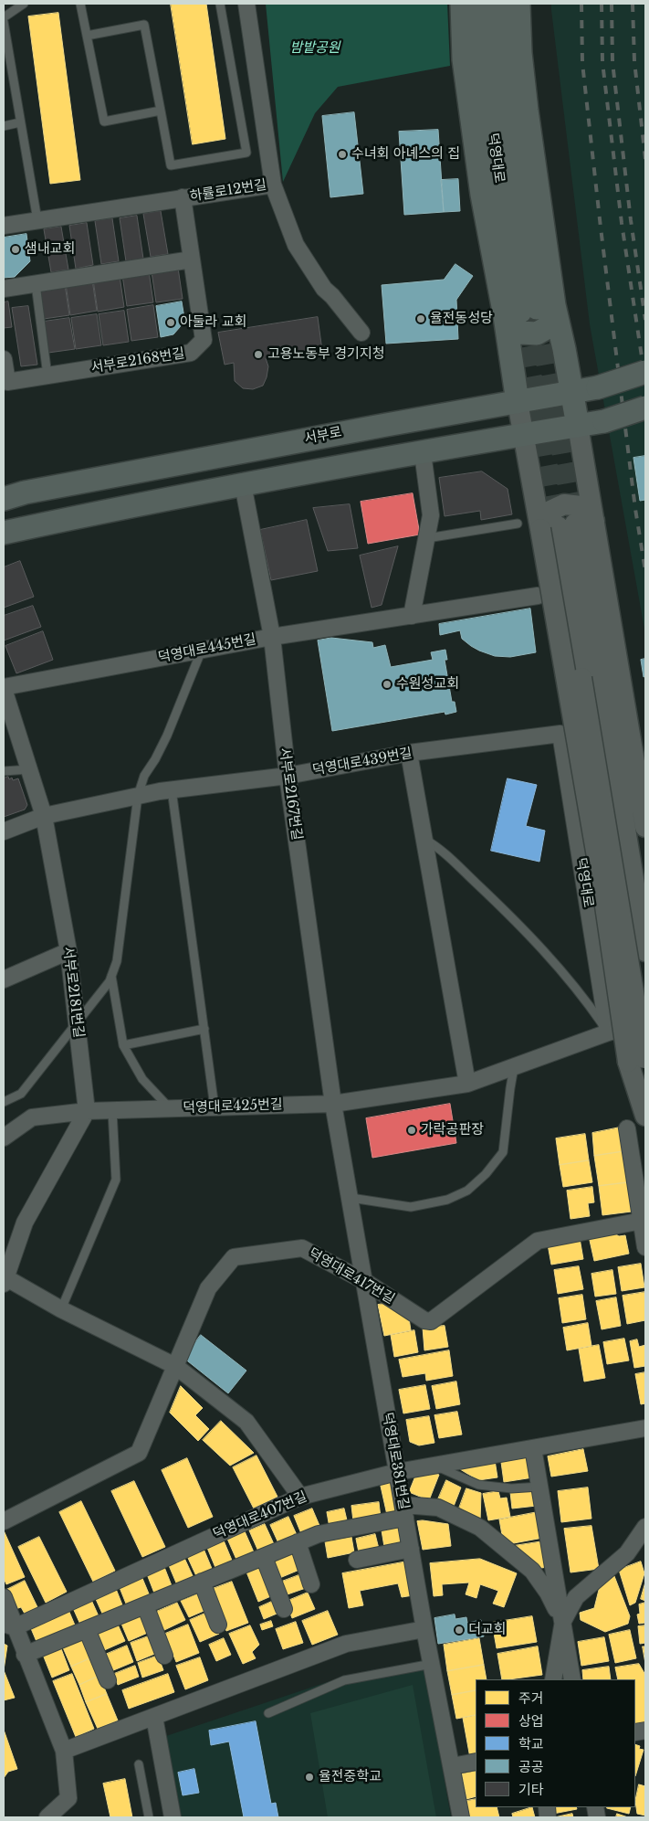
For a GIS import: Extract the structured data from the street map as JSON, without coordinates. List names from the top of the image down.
{
  "streets": {
    "main road": ["덕영대로", "서부로"],
    "street": [
      "하률로12번길",
      "서부로2168번길",
      "덕영대로445번길",
      "덕영대로439번길",
      "서부로2167번길",
      "서부로2181번길",
      "덕영대로425번길",
      "덕영대로417번길",
      "덕영대로381번길",
      "덕영대로407번길"
    ]
  },
  "crossings": [
    ["덕영대로", "덕영대로439번길"],
    ["덕영대로", "덕영대로425번길"],
    ["하률로12번길", "서부로2168번길"],
    ["덕영대로445번길", "서부로2167번길"],
    ["덕영대로445번길", "서부로2181번길"],
    ["덕영대로439번길", "서부로2167번길"],
    ["덕영대로439번길", "서부로2181번길"],
    ["서부로2167번길", "덕영대로425번길"],
    ["서부로2167번길", "덕영대로381번길"],
    ["서부로2181번길", "덕영대로425번길"],
    ["덕영대로425번길", "덕영대로381번길"],
    ["덕영대로417번길", "덕영대로381번길"],
    ["덕영대로381번길", "덕영대로407번길"]
  ],
  "parks": ["밤밭공원"],
  "places": [
    "수녀회 아녜스의 집",
    "샘내교회",
    "율전동성당",
    "아둘라 교회",
    "고용노동부 경기지청",
    "수원성교회",
    "가락공판장",
    "더교회",
    "율전중학교"
  ],
  "legend": [
    "주거",
    "상업",
    "학교",
    "공공",
    "기타"
  ]
}
